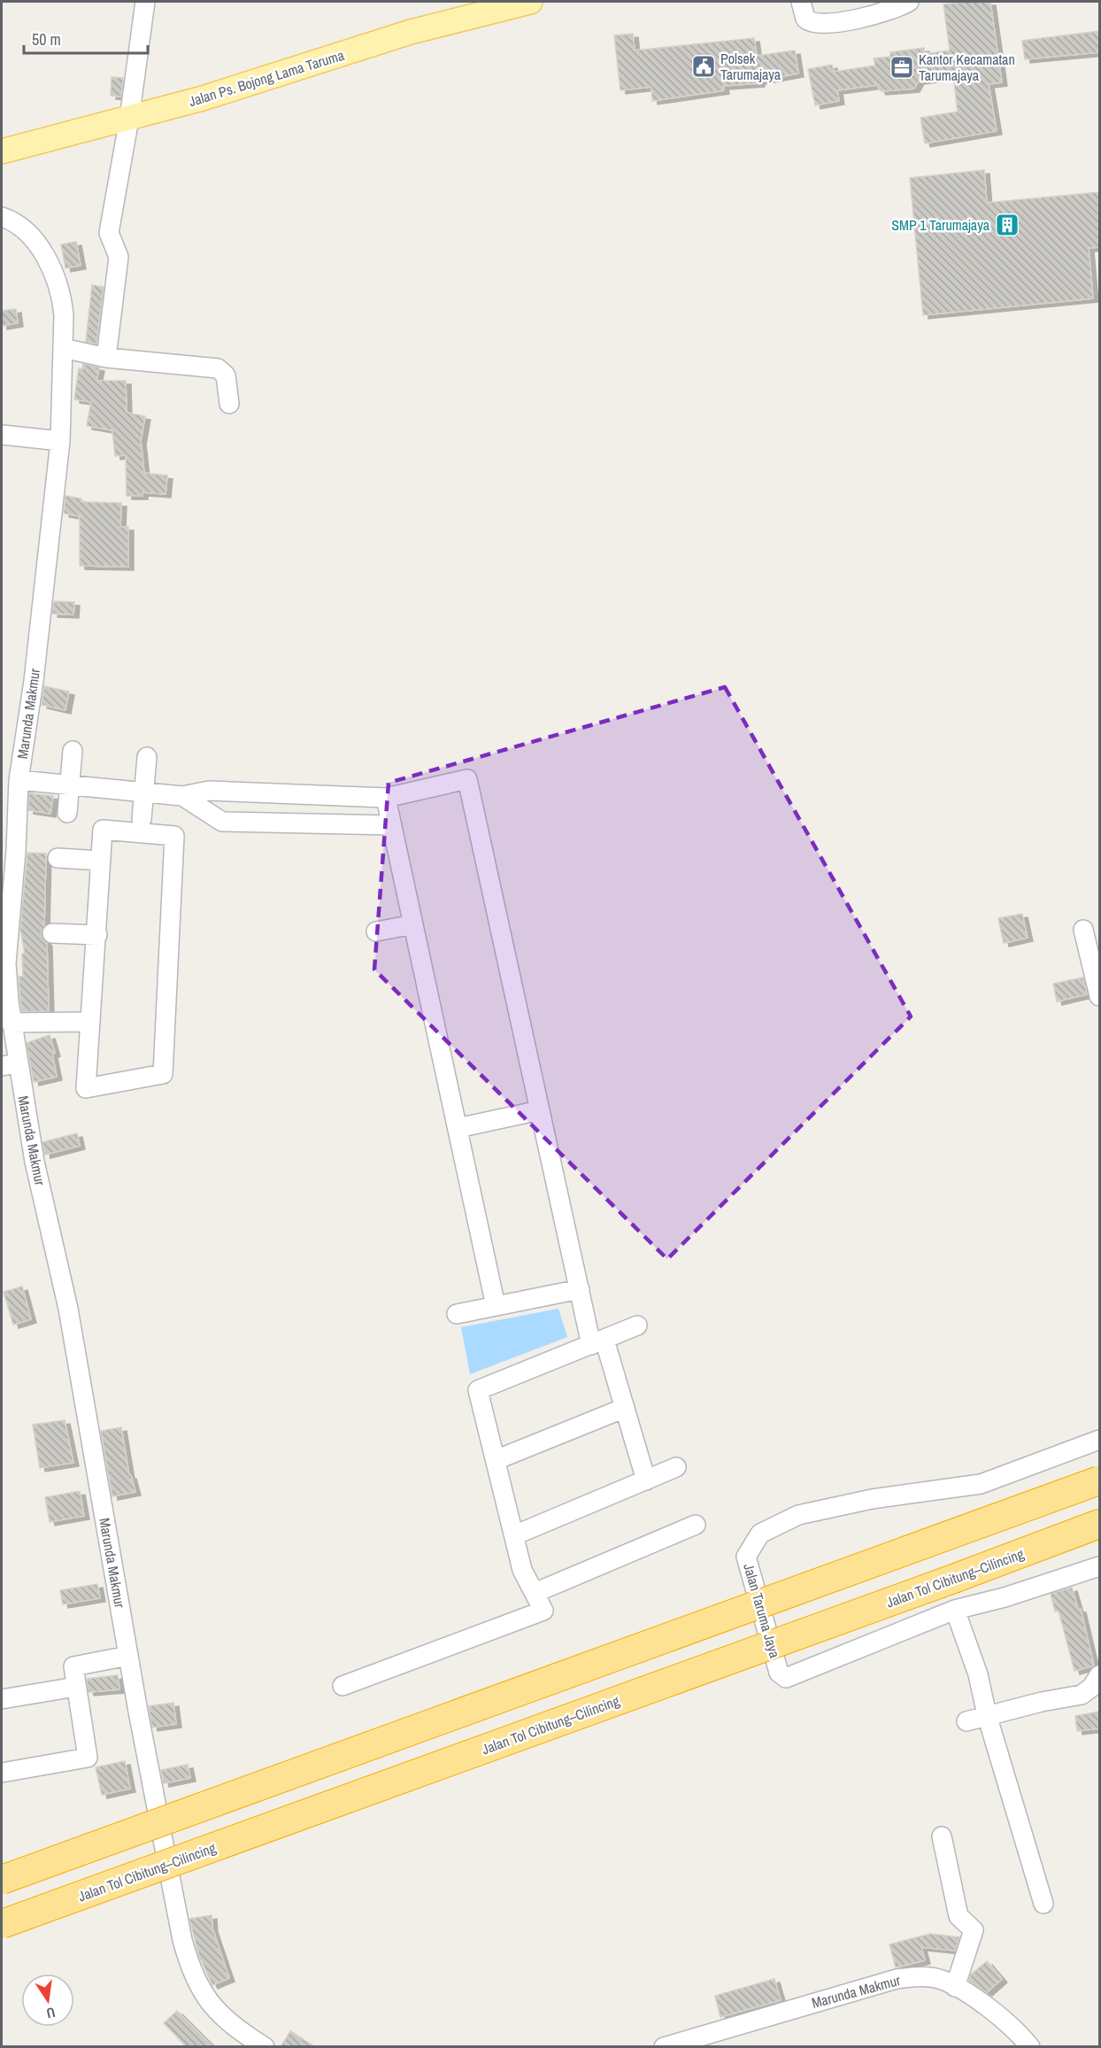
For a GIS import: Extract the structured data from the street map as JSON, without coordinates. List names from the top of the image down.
{
  "streets": {
    "highway": ["Jalan Tol Cibitung–Cilincing"],
    "main road": ["Jalan Ps. Bojong Lama Taruma"],
    "street": ["Marunda Makmur", "Jalan Taruma Jaya"]
  },
  "places": {
    "public building": ["Polsek Tarumajaya"],
    "office": ["Kantor Kecamatan Tarumajaya"],
    "building": ["SMP 1 Tarumajaya"]
  },
  "scale_bar": "50 m",
  "north": "bottom"
}
